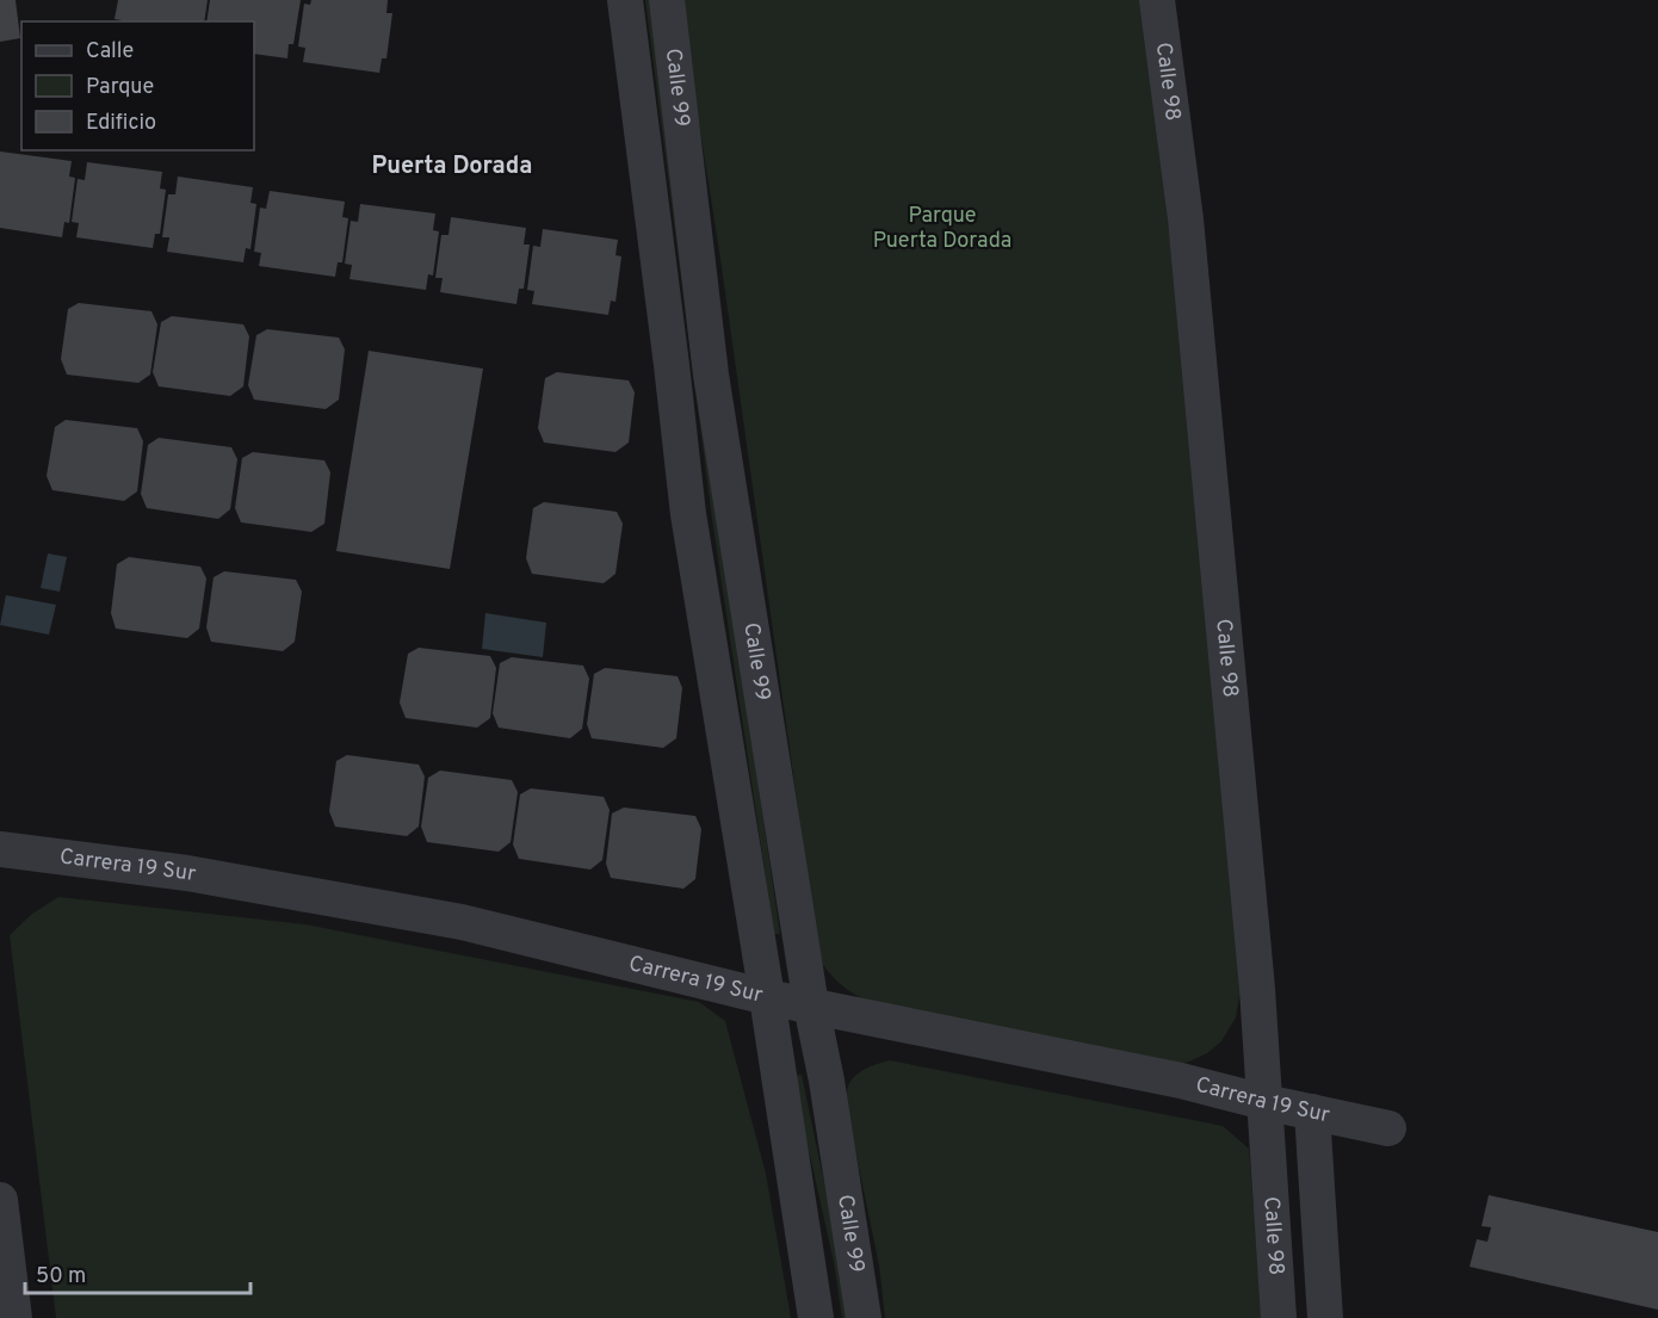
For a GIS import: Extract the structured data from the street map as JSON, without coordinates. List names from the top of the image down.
{
  "streets": {
    "street": ["Calle 98", "Calle 99", "Carrera 19 Sur"]
  },
  "crossings": [
    ["Calle 98", "Carrera 19 Sur"],
    ["Calle 99", "Carrera 19 Sur"]
  ],
  "districts": ["Puerta Dorada"],
  "parks": ["Parque Puerta Dorada"],
  "legend": ["Calle", "Parque", "Edificio"],
  "scale_bar": "50 m"
}
